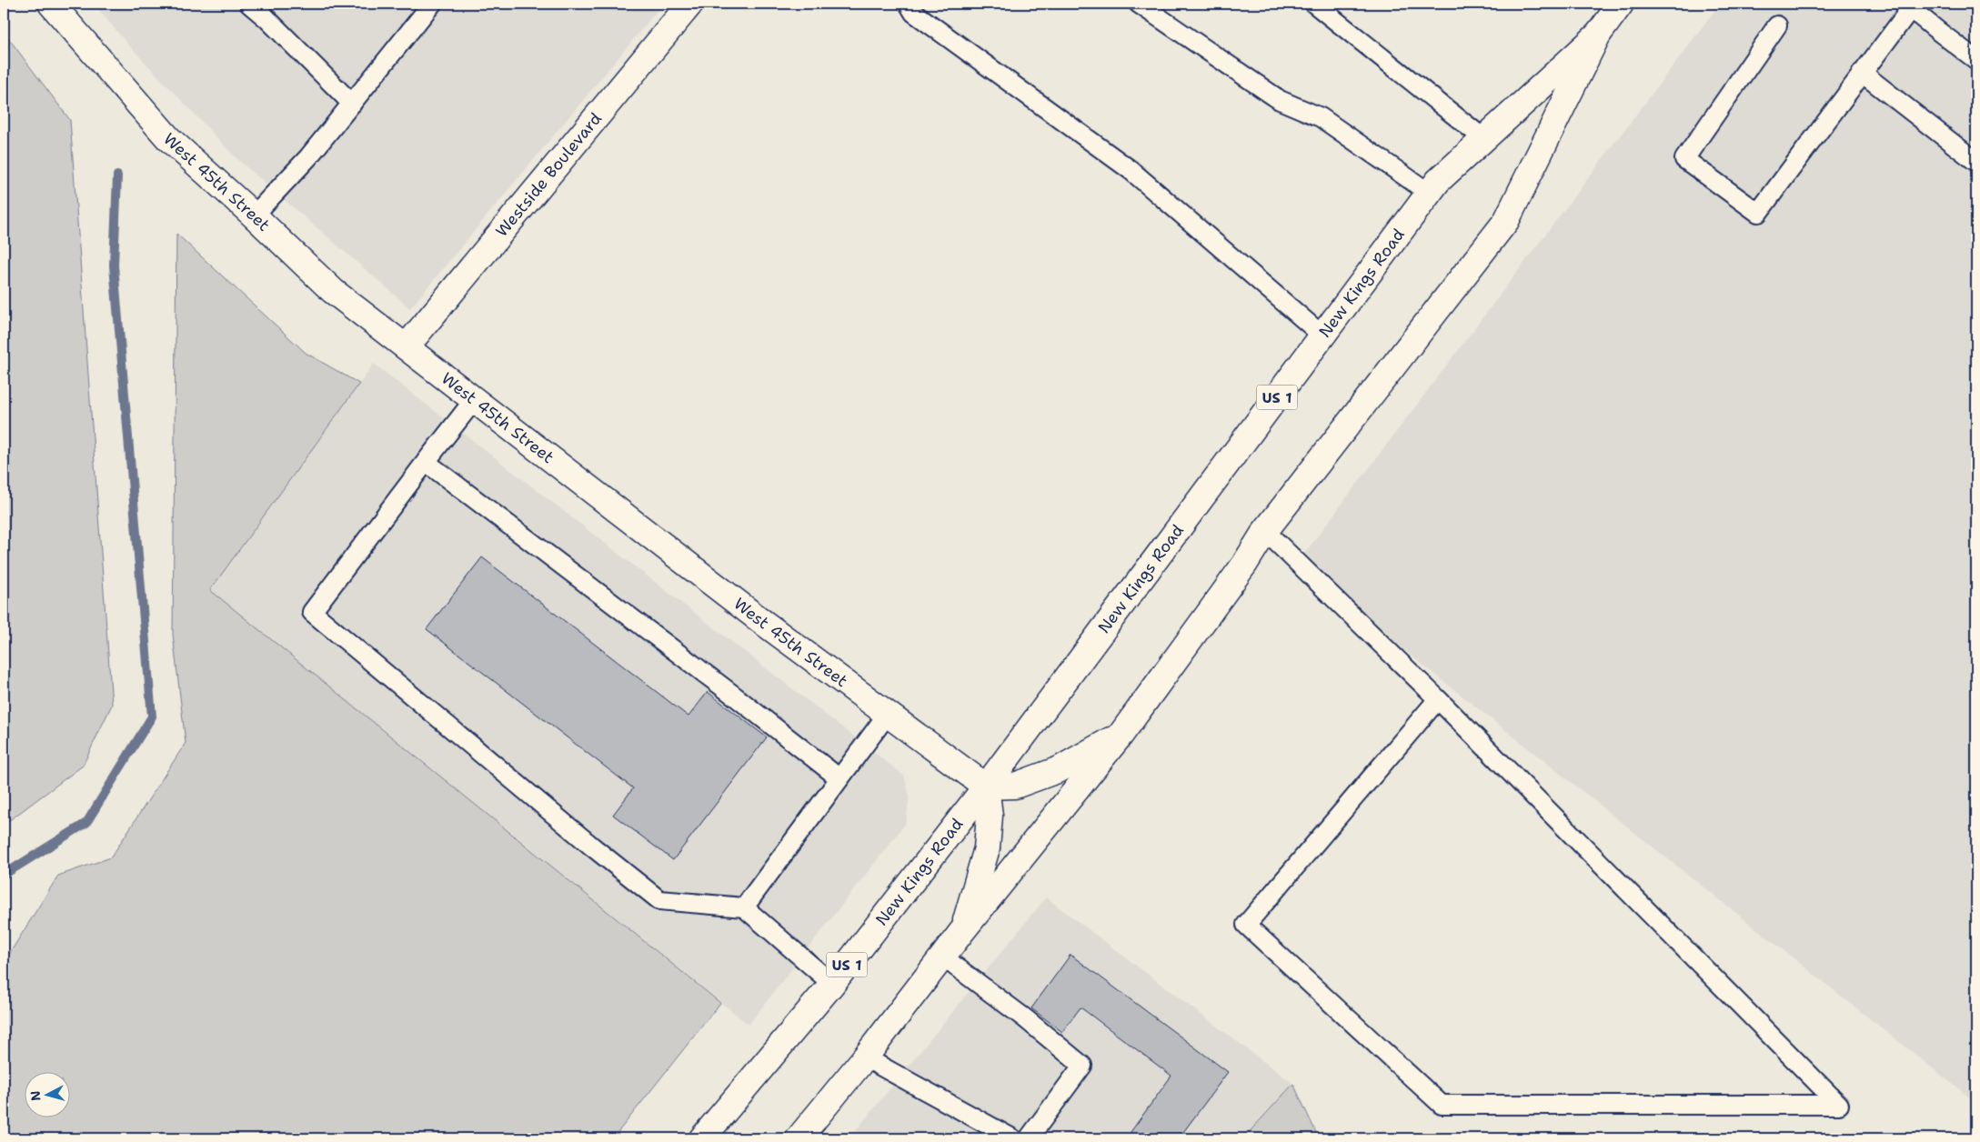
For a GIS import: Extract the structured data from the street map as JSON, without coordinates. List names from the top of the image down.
{
  "streets": {
    "main road": [
      "Westside Boulevard",
      "West 45th Street",
      "New Kings Road",
      "US 1"
    ]
  },
  "crossings": [
    ["Westside Boulevard", "West 45th Street"],
    ["West 45th Street", "New Kings Road"]
  ],
  "north": "left"
}
